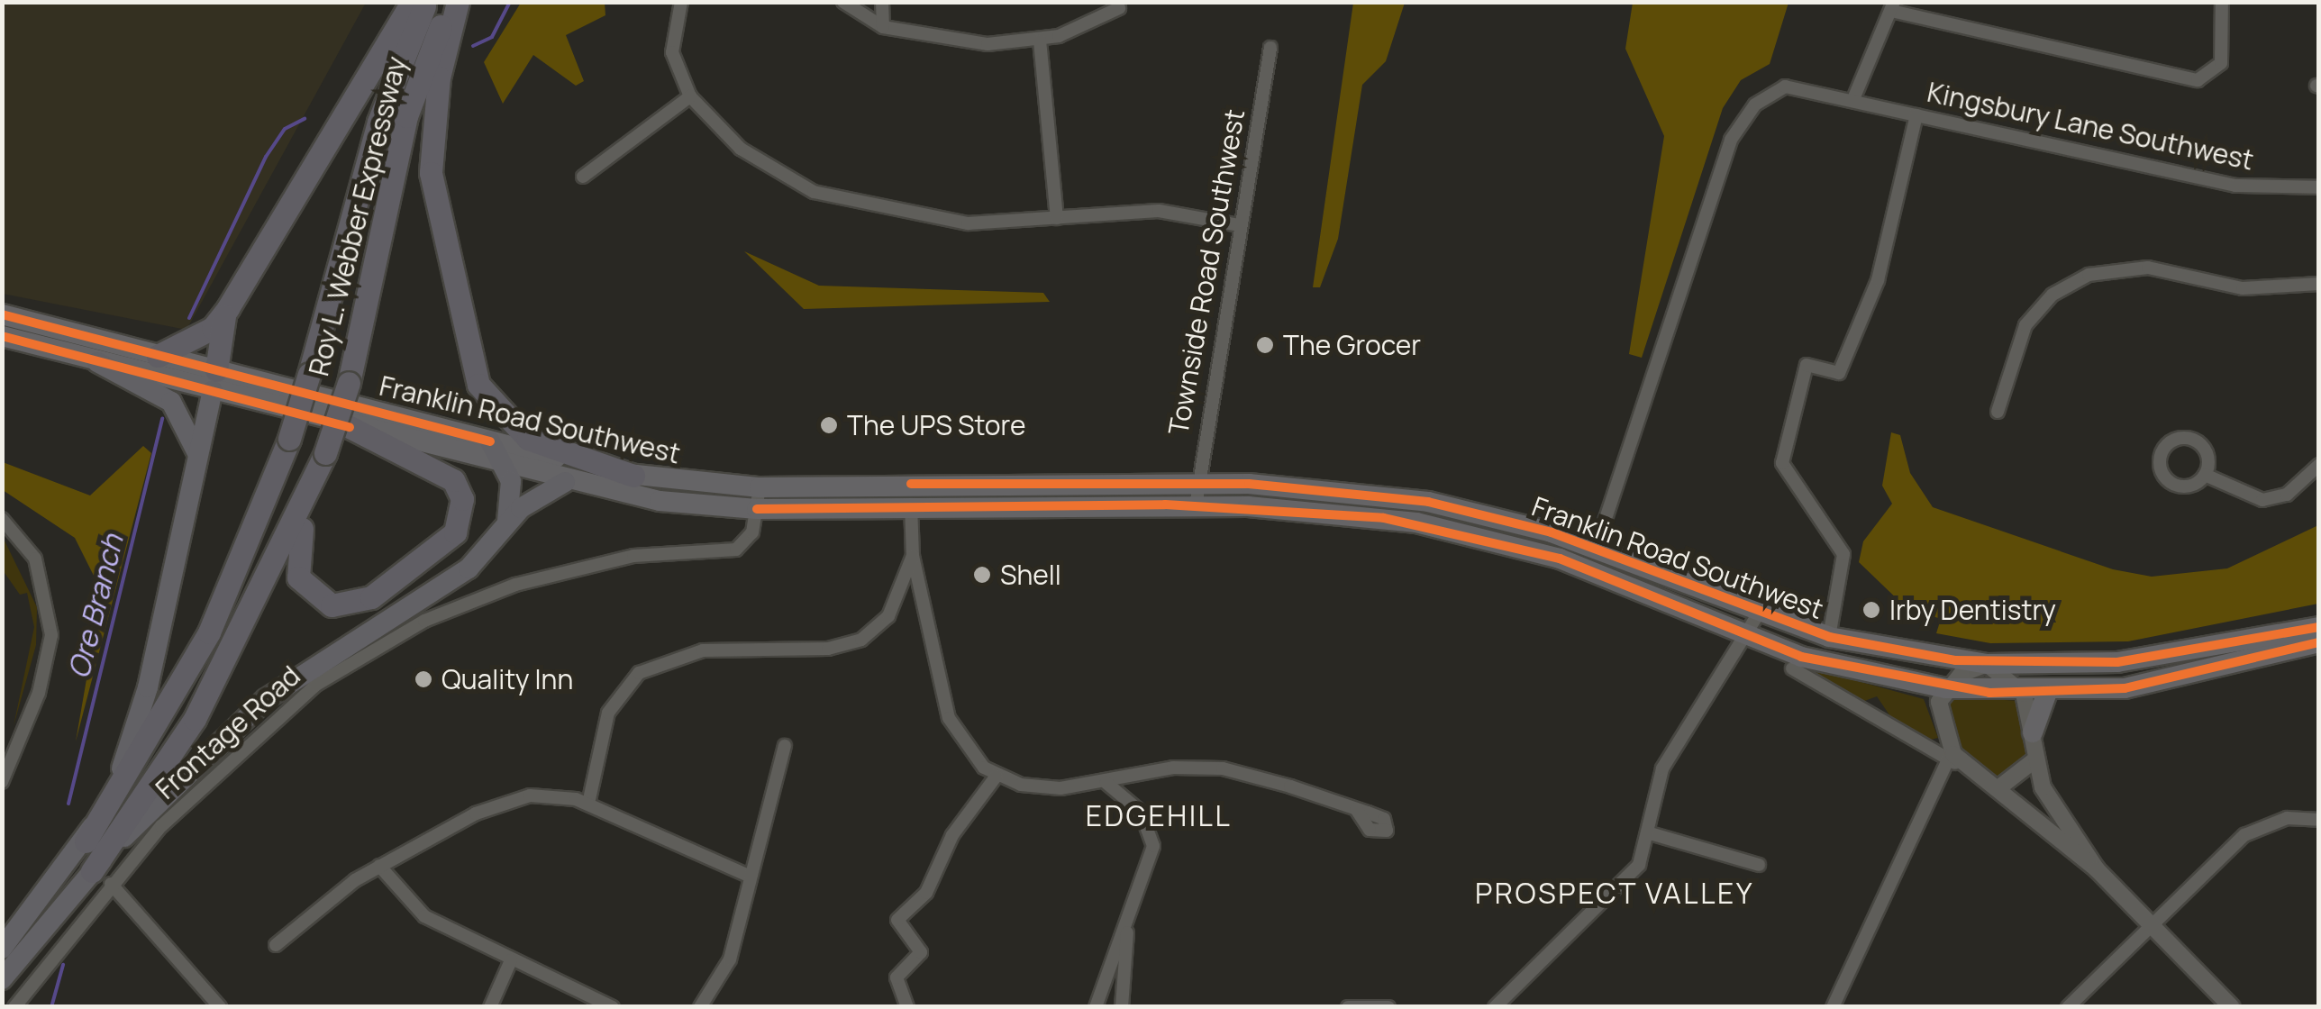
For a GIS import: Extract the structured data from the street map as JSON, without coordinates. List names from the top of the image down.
{
  "streets": {
    "highway": ["Roy L. Webber Expressway"],
    "main road": ["Franklin Road Southwest"],
    "street": ["Kingsbury Lane Southwest", "Townside Road Southwest", "Frontage Road"]
  },
  "crossings": [
    ["Kingsbury Lane Southwest", "Franklin Road Southwest"],
    ["Roy L. Webber Expressway", "Frontage Road"],
    ["Townside Road Southwest", "Franklin Road Southwest"],
    ["Franklin Road Southwest", "Frontage Road"]
  ],
  "districts": ["EDGEHILL", "PROSPECT VALLEY"],
  "water": ["Ore Branch"],
  "places": [
    "The Grocer",
    "The UPS Store",
    "Shell",
    "Irby Dentistry",
    "Quality Inn"
  ]
}
